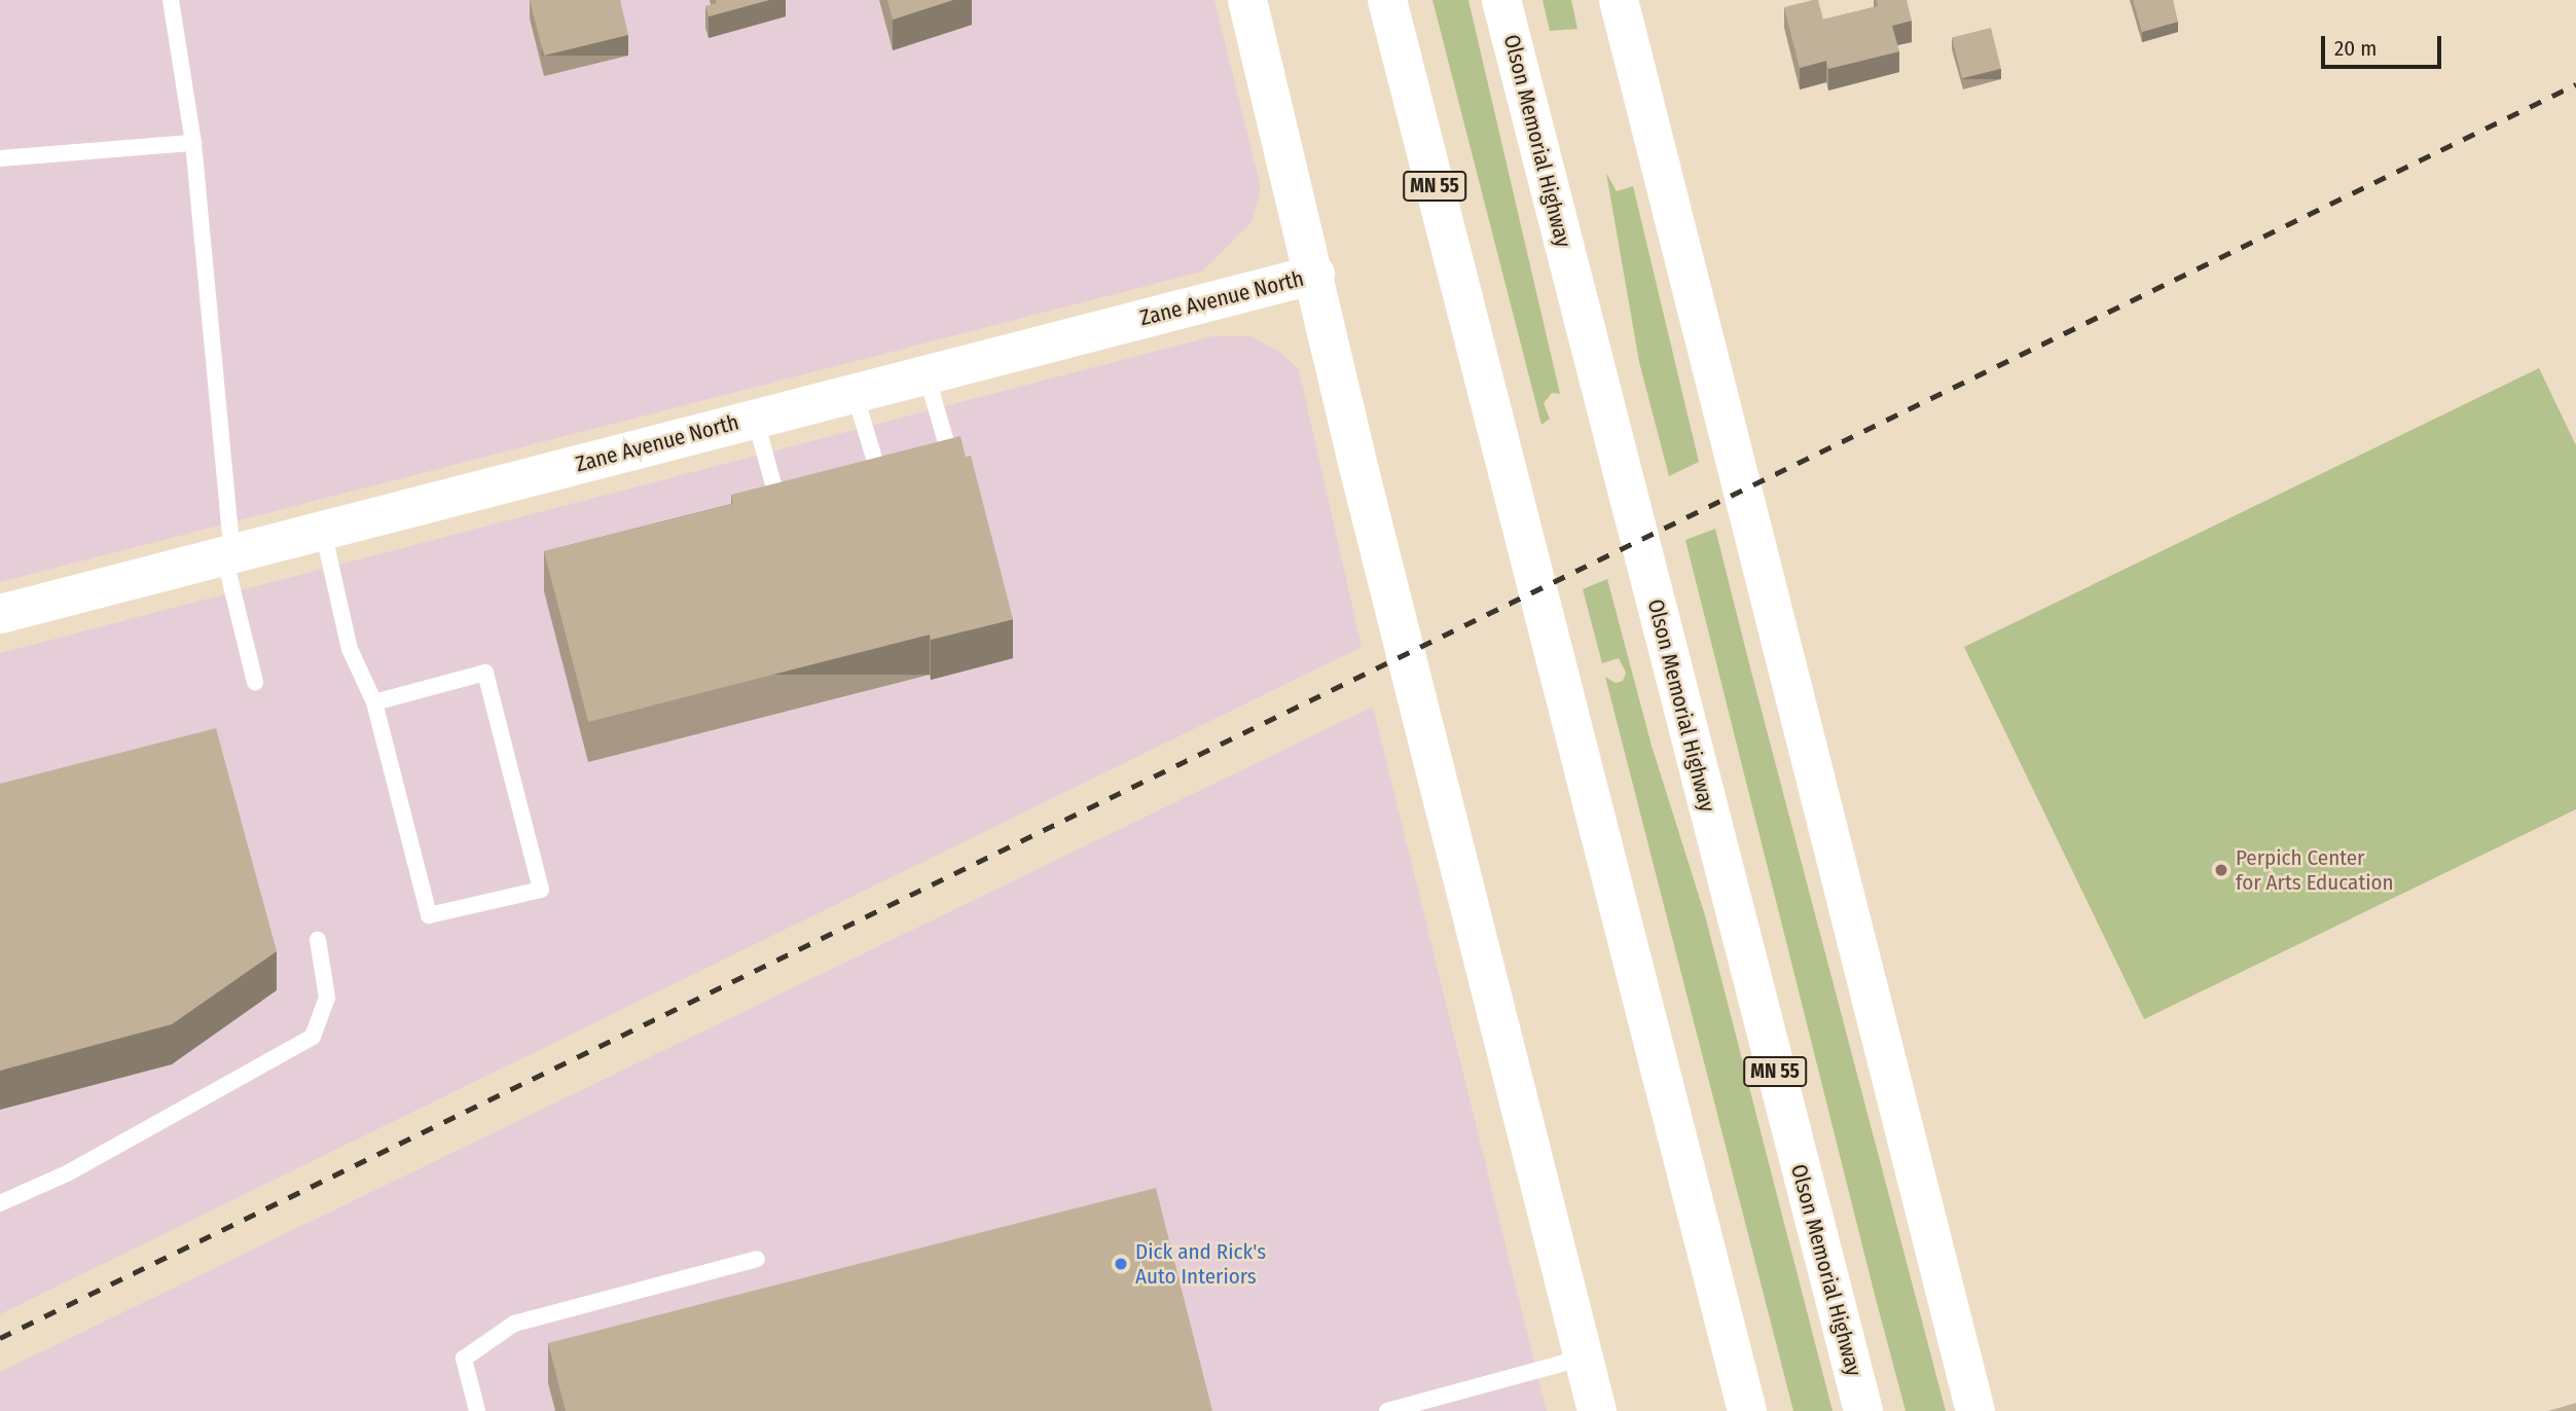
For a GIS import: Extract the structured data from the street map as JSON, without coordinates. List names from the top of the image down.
{
  "streets": {
    "main road": ["Olson Memorial Highway", "MN 55", "Zane Avenue North"]
  },
  "places": ["Perpich Center for Arts Education", "Dick and Rick's Auto Interiors"],
  "scale_bar": "20 m"
}
